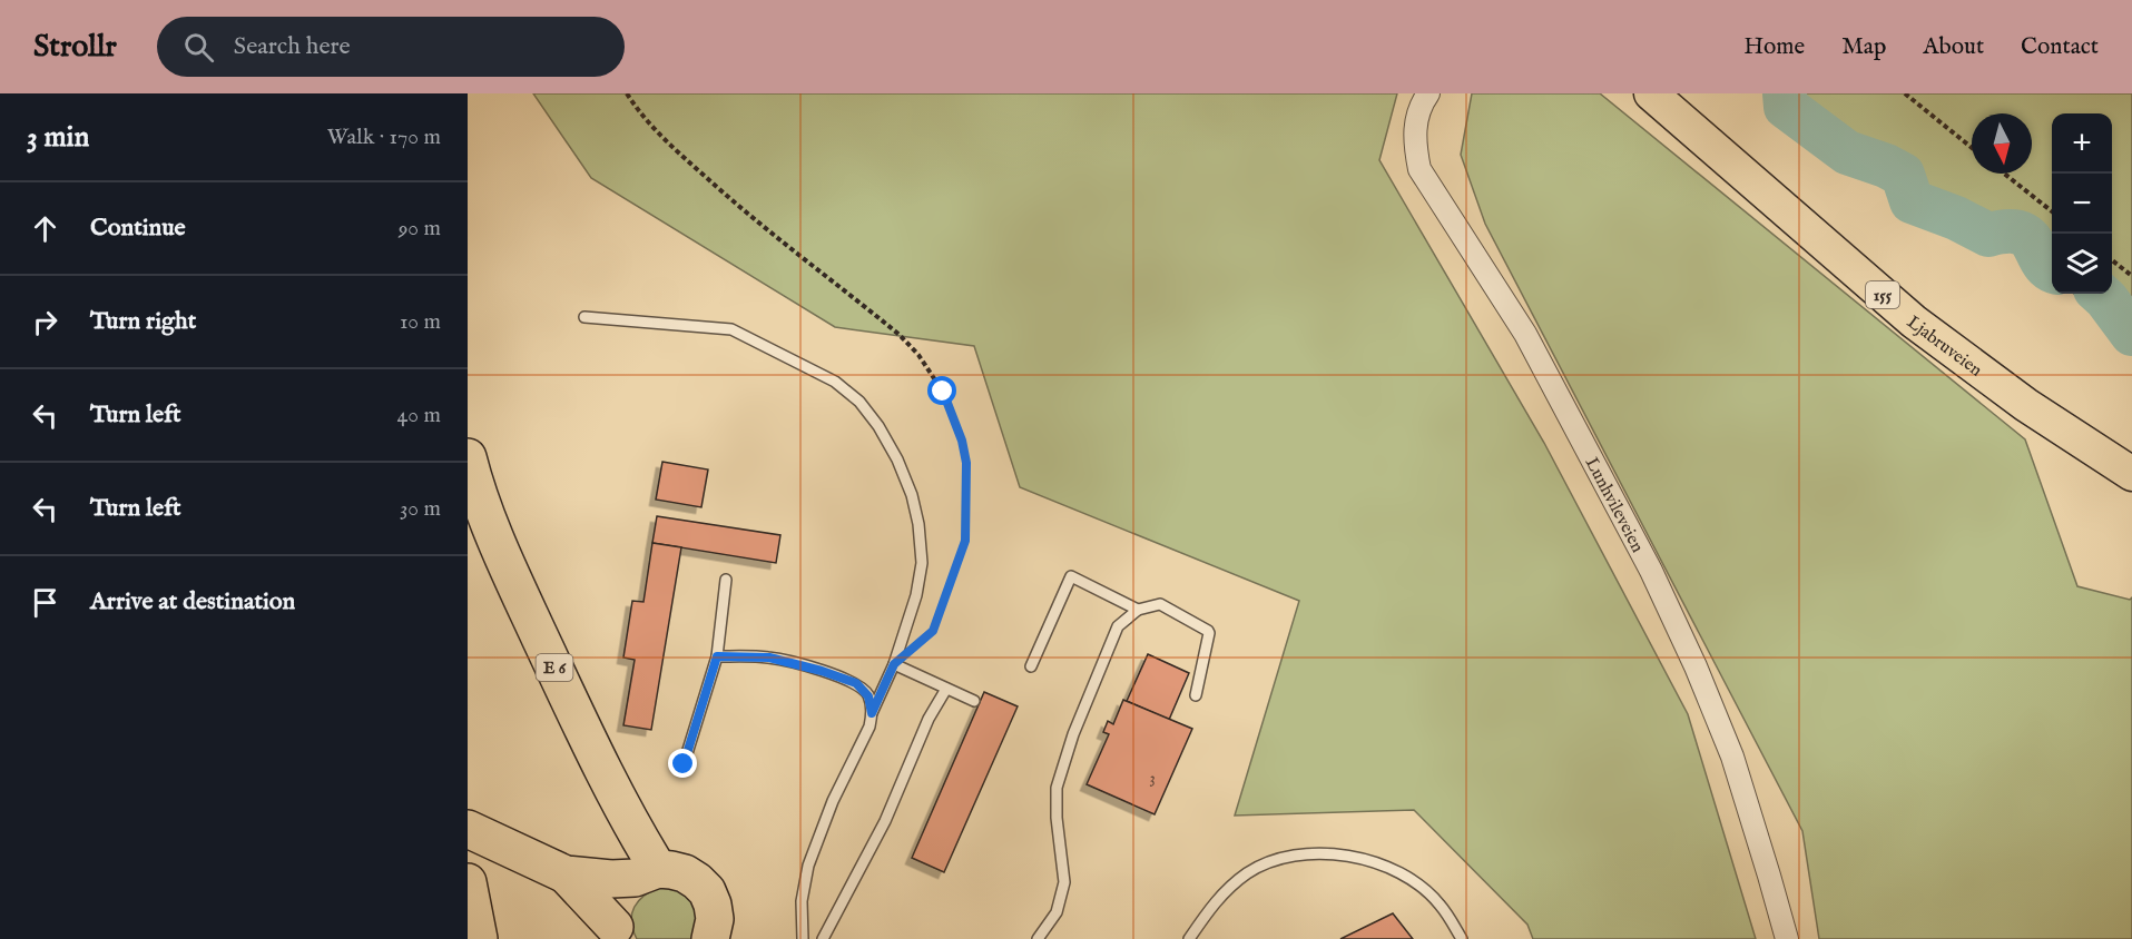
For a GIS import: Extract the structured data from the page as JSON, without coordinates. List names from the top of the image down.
{
  "streets": {
    "highway": ["E 6"],
    "main road": ["155", "Ljabruveien"],
    "street": ["Lunhvileveien"]
  },
  "house_numbers": ["3"],
  "north": "bottom",
  "page": {
    "header": "Strollr",
    "search": "Search here",
    "nav": [
      "Home",
      "Map",
      "About",
      "Contact"
    ],
    "heading": ["3 min", "Walk · 170 m"],
    "map_buttons": ["+", "−"],
    "list": [
      ["Continue", "90 m"],
      ["Turn right", "10 m"],
      ["Turn left", "40 m"],
      ["Turn left", "30 m"],
      "Arrive at destination"
    ]
  }
}
